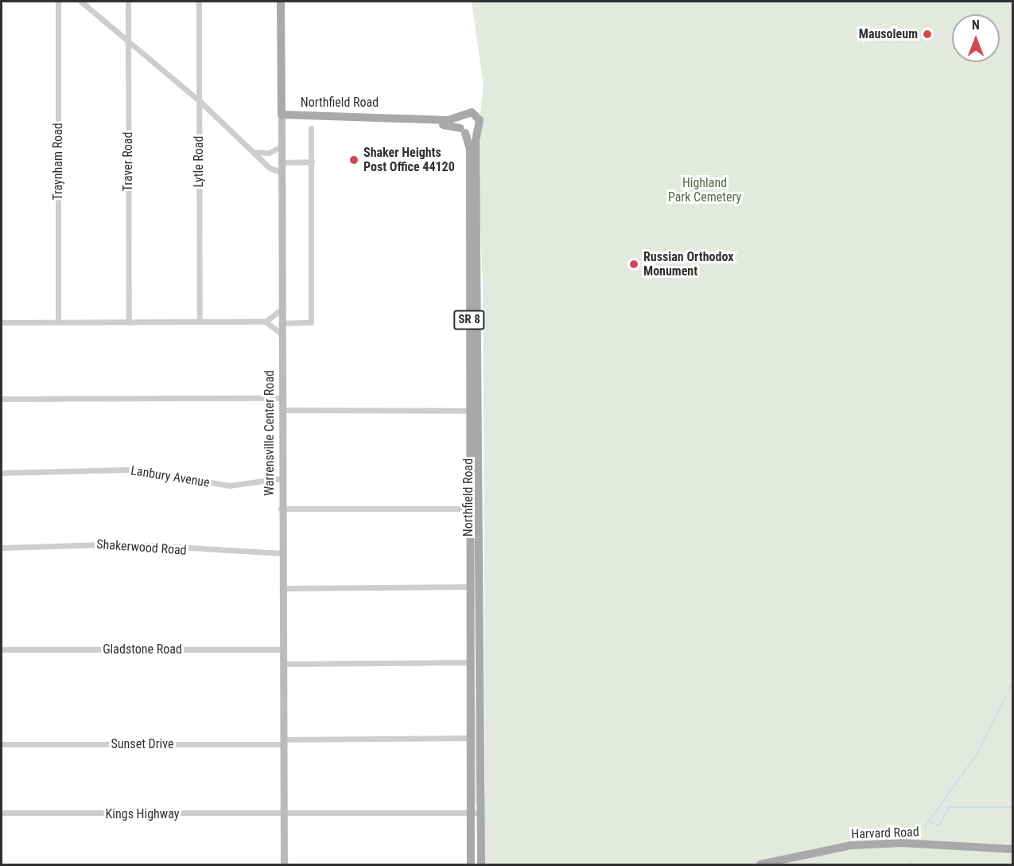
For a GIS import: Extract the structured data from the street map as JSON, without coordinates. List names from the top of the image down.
{
  "streets": {
    "main road": [
      "Northfield Road",
      "SR 8",
      "Warrensville Center Road",
      "Harvard Road"
    ],
    "street": [
      "Traynham Road",
      "Traver Road",
      "Lytle Road",
      "Lanbury Avenue",
      "Shakerwood Road",
      "Gladstone Road",
      "Sunset Drive",
      "Kings Highway"
    ]
  },
  "crossings": [
    ["Northfield Road", "SR 8"],
    ["Northfield Road", "Warrensville Center Road"],
    ["Northfield Road", "Sunset Drive"],
    ["Northfield Road", "Kings Highway"],
    ["Warrensville Center Road", "Lanbury Avenue"],
    ["Warrensville Center Road", "Shakerwood Road"],
    ["Warrensville Center Road", "Gladstone Road"],
    ["Warrensville Center Road", "Sunset Drive"],
    ["Warrensville Center Road", "Kings Highway"]
  ],
  "parks": ["Highland Park Cemetery"],
  "places": ["Mausoleum", "Shaker Heights Post Office 44120", "Russian Orthodox Monument"],
  "north": "top"
}
